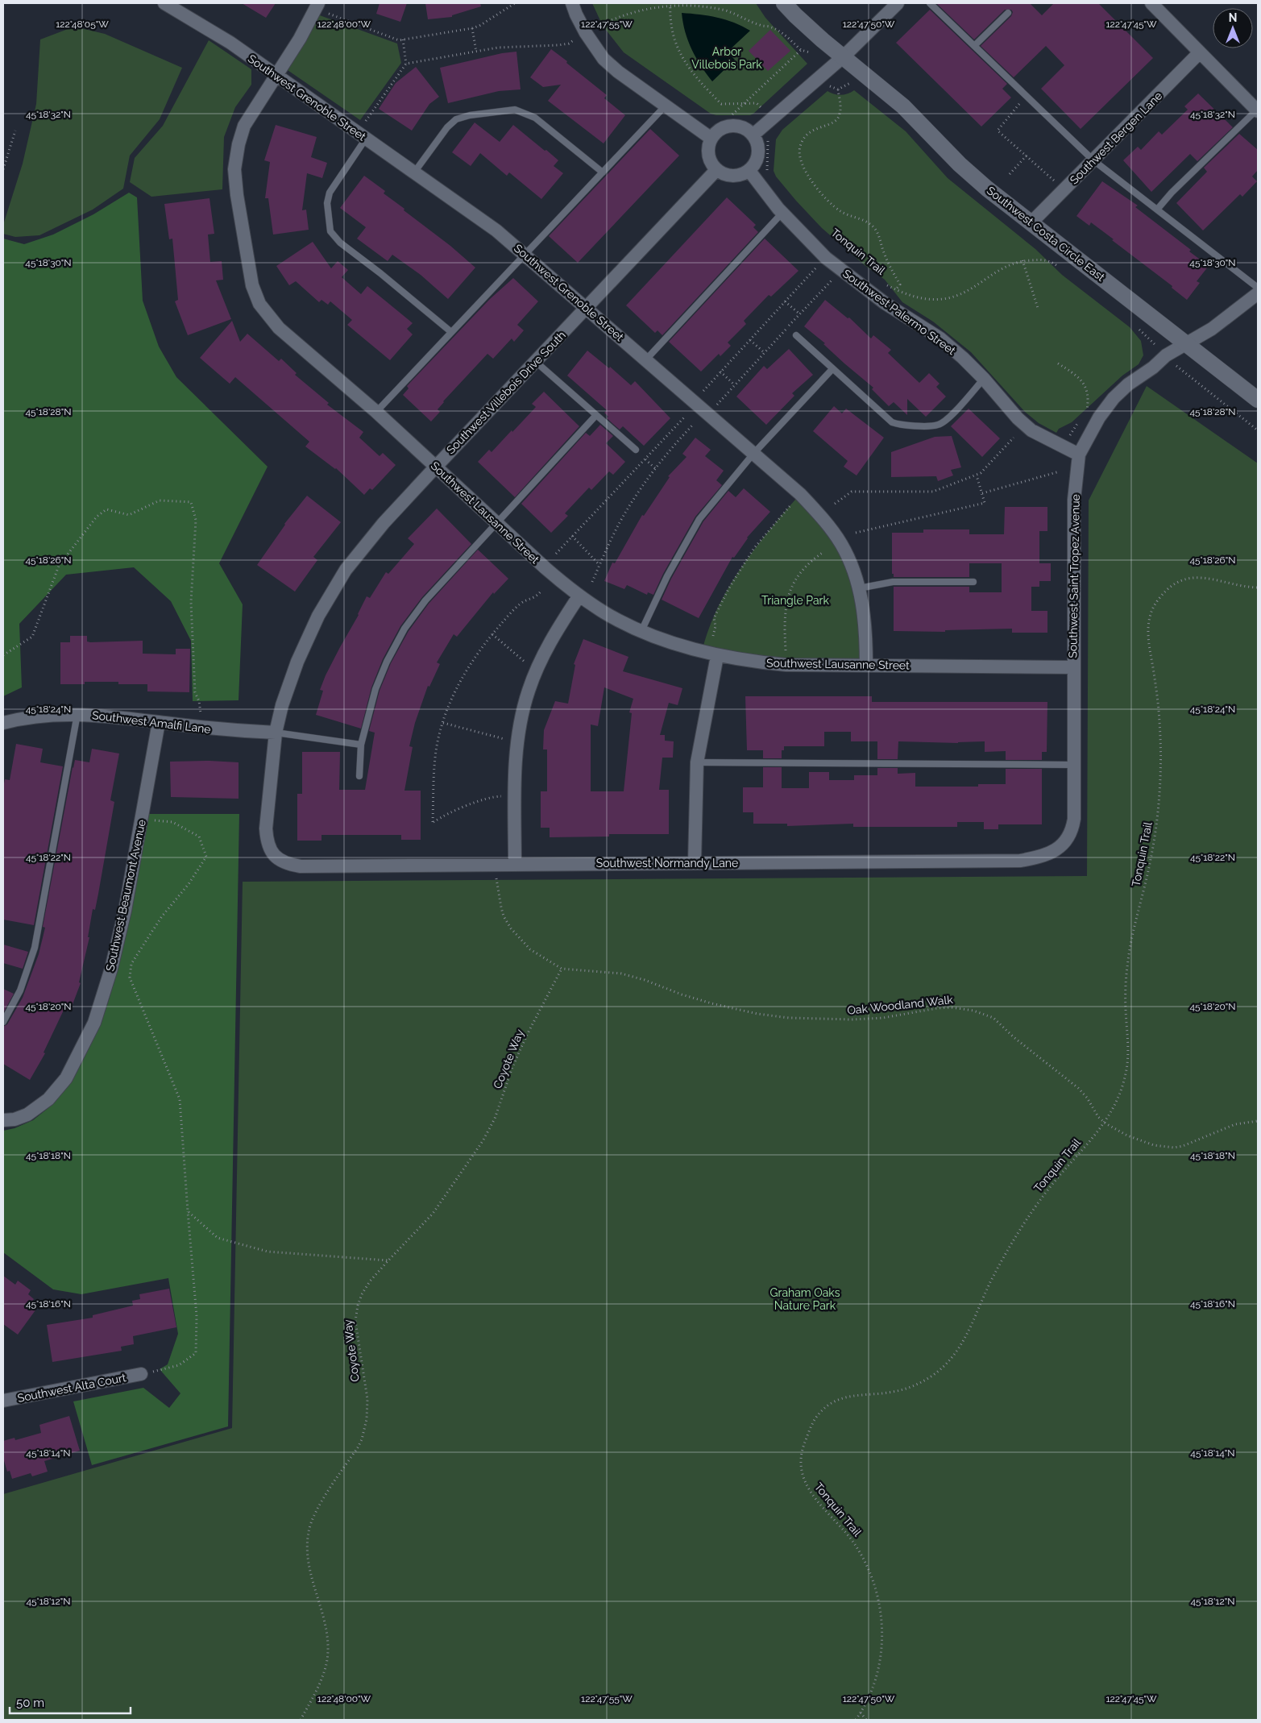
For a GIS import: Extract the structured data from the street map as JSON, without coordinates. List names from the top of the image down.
{
  "streets": {
    "street": [
      "Southwest Grenoble Street",
      "Southwest Bergen Lane",
      "Southwest Costa Circle East",
      "Southwest Palermo Street",
      "Southwest Villebois Drive South",
      "Southwest Lausanne Street",
      "Southwest Saint Tropez Avenue",
      "Southwest Amalfi Lane",
      "Southwest Normandy Lane",
      "Southwest Beaumont Avenue",
      "Southwest Alta Court"
    ],
    "path": ["Tonquin Trail", "Oak Woodland Walk", "Coyote Way"]
  },
  "crossings": [
    ["Southwest Grenoble Street", "Southwest Villebois Drive South"],
    ["Southwest Grenoble Street", "Southwest Lausanne Street"],
    ["Southwest Bergen Lane", "Southwest Costa Circle East"],
    ["Southwest Costa Circle East", "Southwest Saint Tropez Avenue"],
    ["Tonquin Trail", "Oak Woodland Walk"],
    ["Southwest Palermo Street", "Southwest Villebois Drive South"],
    ["Southwest Palermo Street", "Southwest Saint Tropez Avenue"],
    ["Southwest Villebois Drive South", "Southwest Lausanne Street"],
    ["Southwest Villebois Drive South", "Southwest Amalfi Lane"],
    ["Southwest Villebois Drive South", "Southwest Normandy Lane"],
    ["Southwest Lausanne Street", "Southwest Saint Tropez Avenue"],
    ["Southwest Saint Tropez Avenue", "Southwest Normandy Lane"],
    ["Southwest Amalfi Lane", "Southwest Beaumont Avenue"],
    ["Oak Woodland Walk", "Coyote Way"]
  ],
  "parks": ["Arbor Villebois Park", "Triangle Park", "Graham Oaks Nature Park"],
  "scale_bar": "50 m",
  "north": "top",
  "coordinates": [
    "122°48'05\"W",
    "122°48'00\"W",
    "122°47'55\"W",
    "122°47'50\"W",
    "122°47'45\"W",
    "45°18'32\"N",
    "45°18'30\"N",
    "45°18'28\"N",
    "45°18'26\"N",
    "45°18'24\"N",
    "45°18'22\"N",
    "45°18'20\"N",
    "45°18'18\"N",
    "45°18'16\"N",
    "45°18'14\"N",
    "45°18'12\"N"
  ]
}
